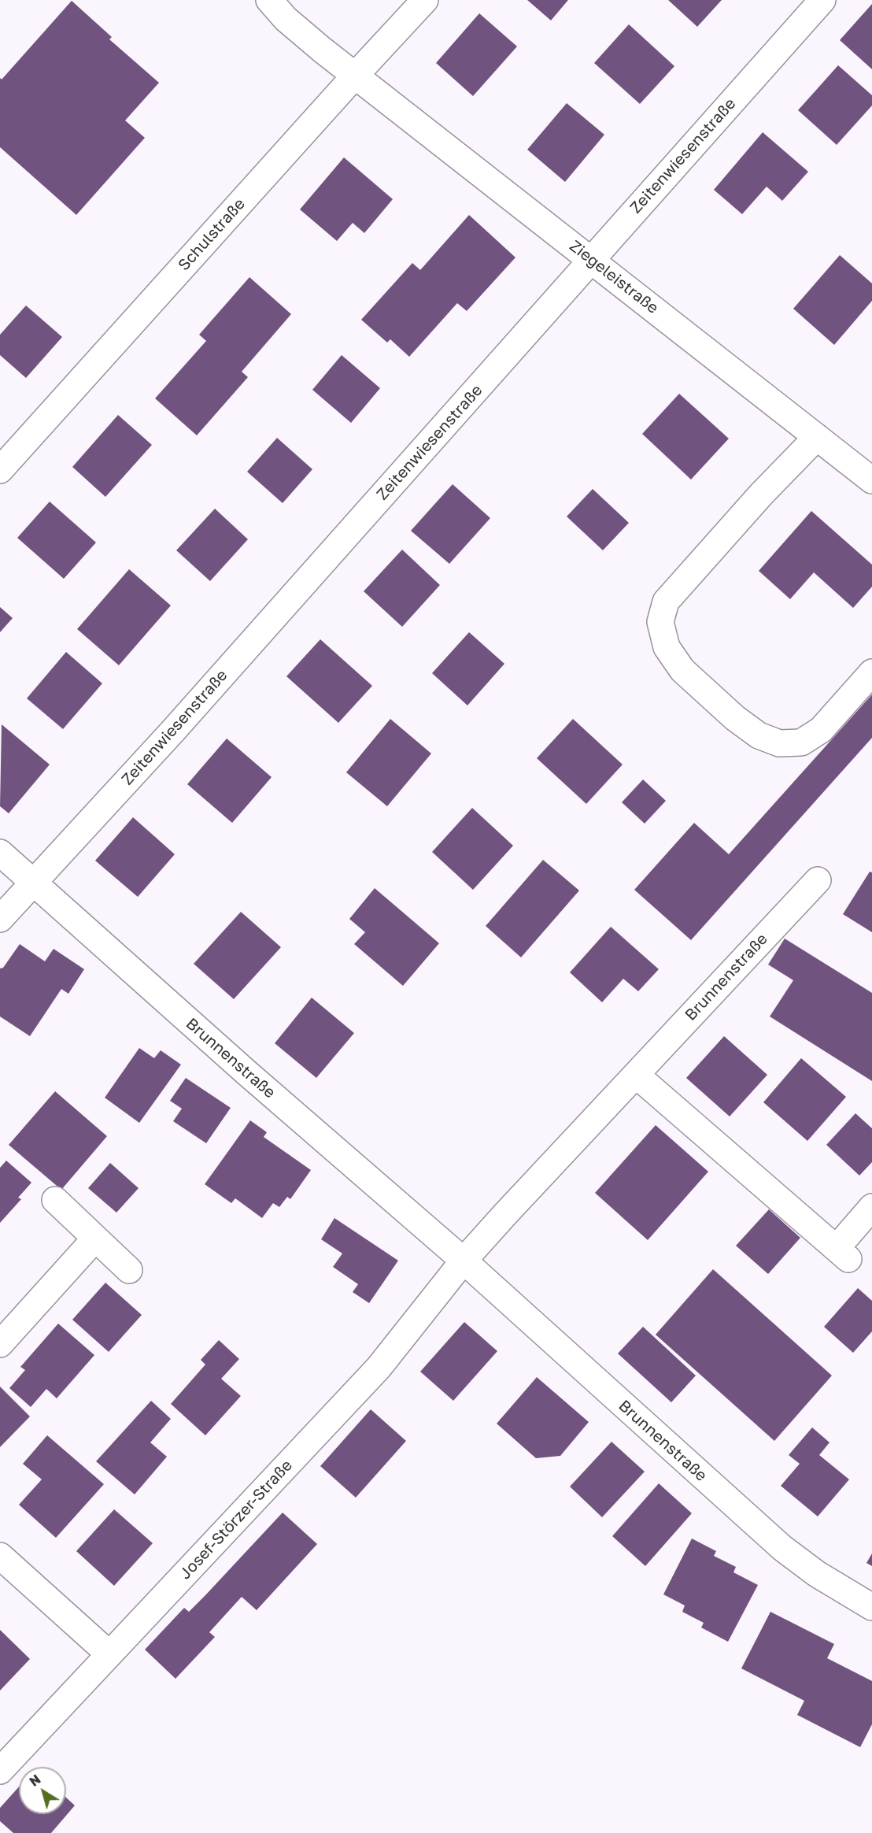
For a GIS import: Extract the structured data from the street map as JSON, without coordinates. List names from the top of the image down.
{
  "streets": {
    "street": [
      "Zeitenwiesenstraße",
      "Schulstraße",
      "Ziegeleistraße",
      "Brunnenstraße",
      "Josef-Störzer-Straße"
    ]
  },
  "crossings": [
    ["Zeitenwiesenstraße", "Ziegeleistraße"],
    ["Zeitenwiesenstraße", "Brunnenstraße"],
    ["Schulstraße", "Ziegeleistraße"],
    ["Brunnenstraße", "Josef-Störzer-Straße"]
  ],
  "north": "top left"
}
